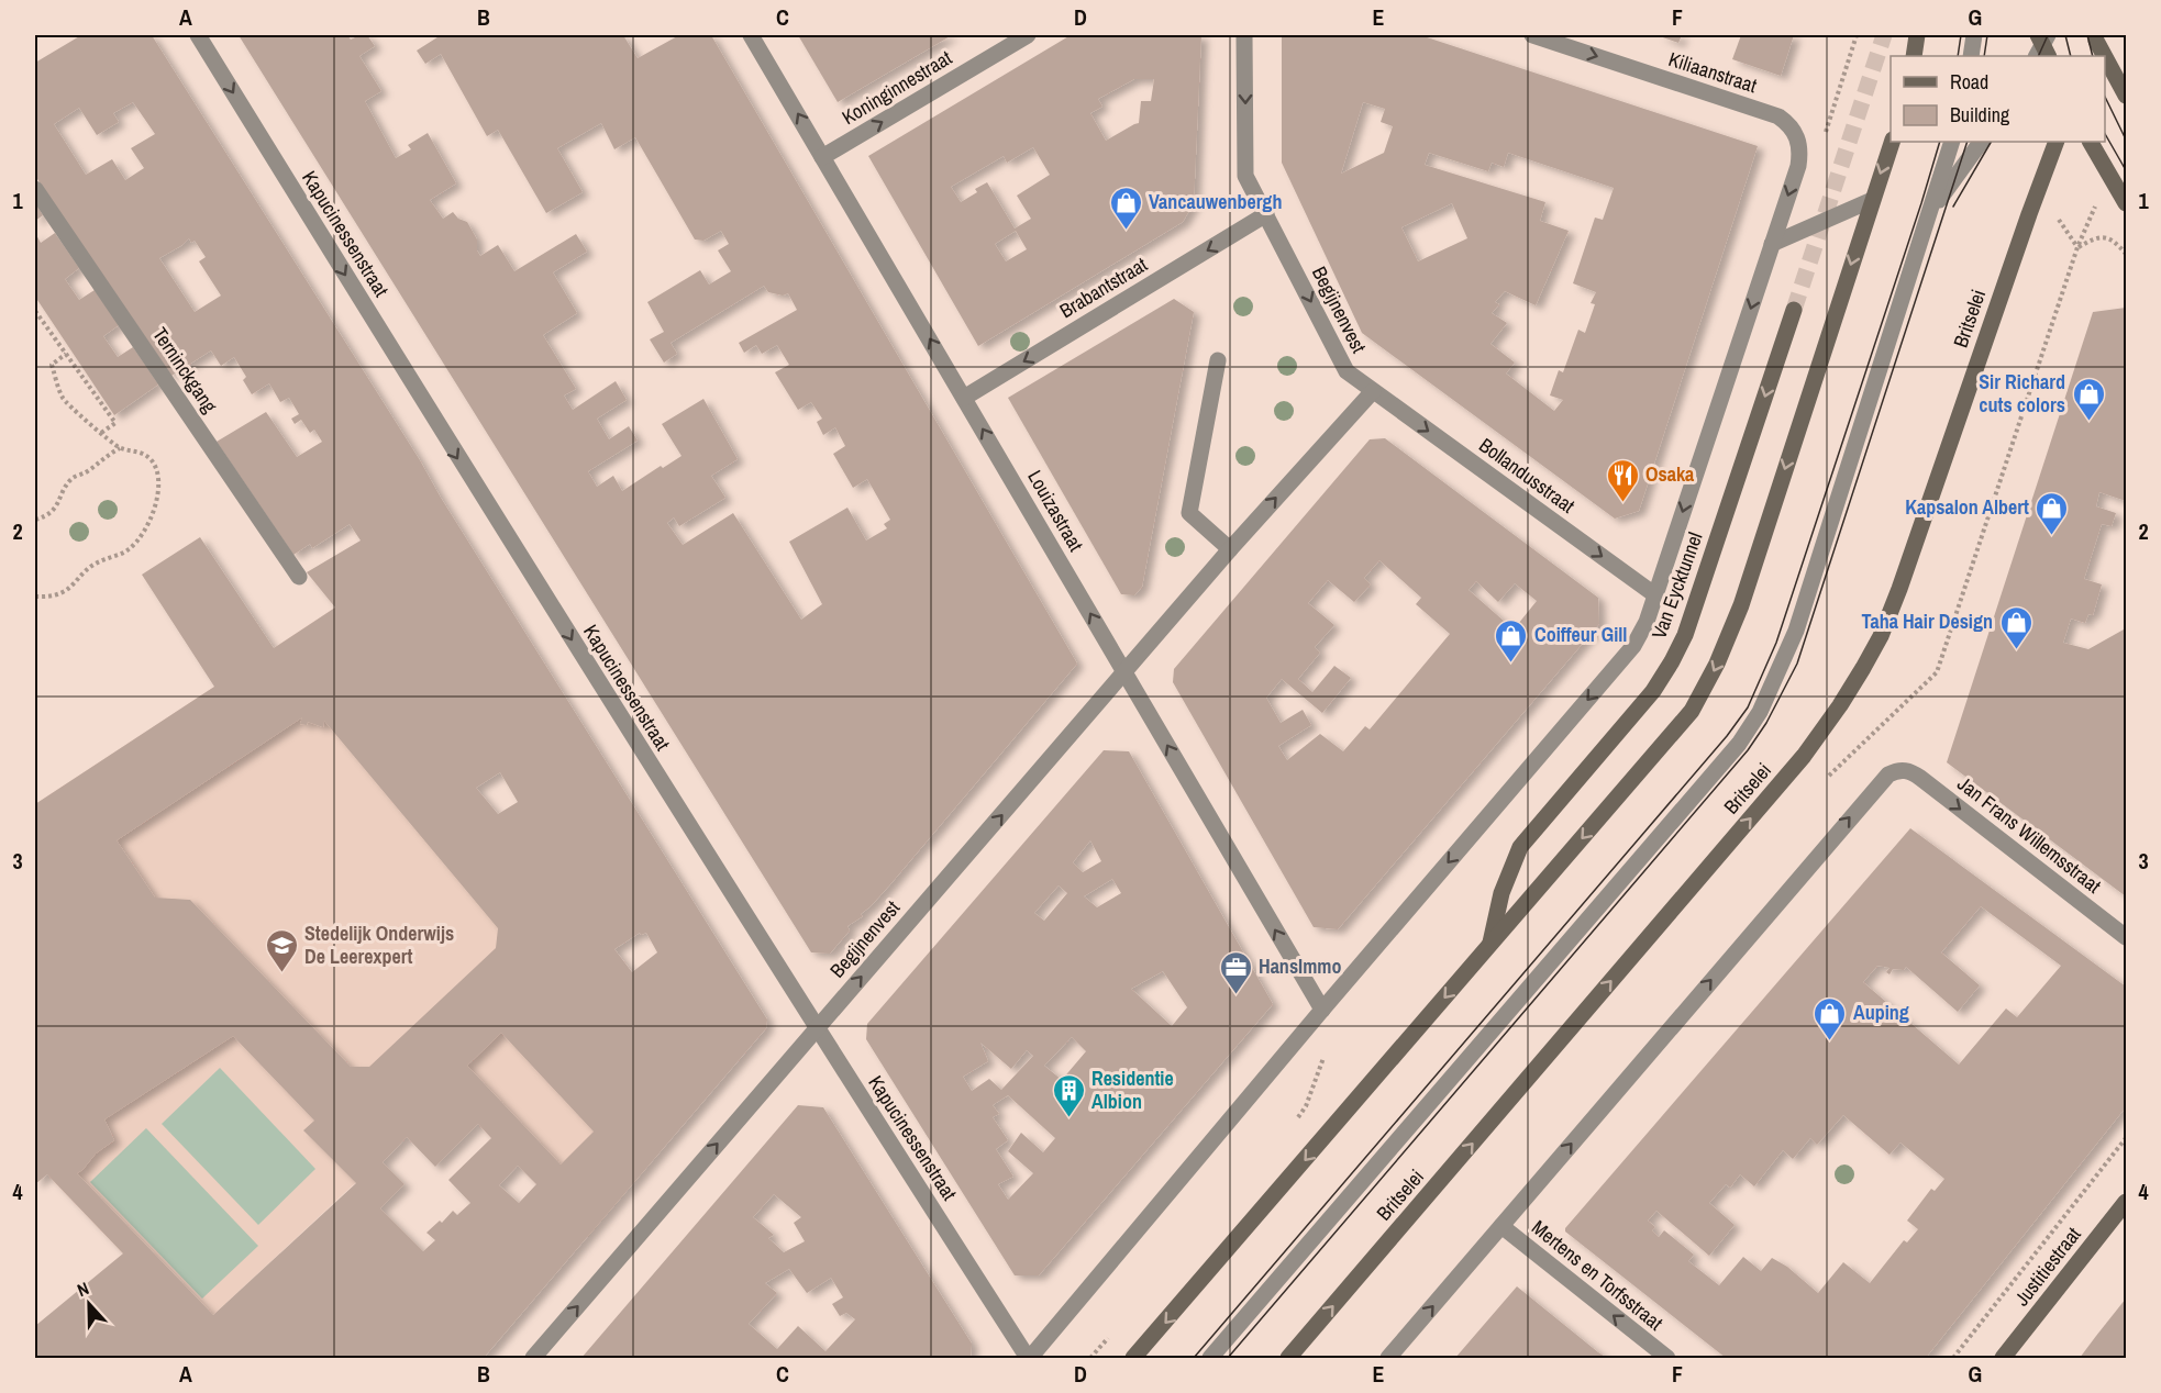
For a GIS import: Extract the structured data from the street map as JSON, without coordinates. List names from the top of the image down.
{
  "streets": {
    "main road": ["Britselei", "Van Eycktunnel", "Justitiestraat"],
    "street": [
      "Kiliaanstraat",
      "Koninginnestraat",
      "Kapucinessenstraat",
      "Brabantstraat",
      "Begijnenvest",
      "Terninckgang",
      "Bollandusstraat",
      "Louizastraat",
      "Jan Frans Willemsstraat",
      "Mertens en Torfsstraat"
    ]
  },
  "crossings": [
    ["Koninginnestraat", "Louizastraat"],
    ["Kapucinessenstraat", "Begijnenvest"],
    ["Brabantstraat", "Begijnenvest"],
    ["Brabantstraat", "Louizastraat"],
    ["Begijnenvest", "Bollandusstraat"],
    ["Begijnenvest", "Louizastraat"],
    ["Jan Frans Willemsstraat", "Mertens en Torfsstraat"]
  ],
  "one_way": [
    "Koninginnestraat",
    "Kapucinessenstraat",
    "Brabantstraat",
    "Bollandusstraat",
    "Louizastraat",
    "Mertens en Torfsstraat"
  ],
  "places": {
    "shop": [
      "Vancauwenbergh",
      "Sir Richard cuts colors",
      "Kapsalon Albert",
      "Taha Hair Design",
      "Coiffeur Gill",
      "Auping"
    ],
    "restaurant": ["Osaka"],
    "school or university": ["Stedelijk Onderwijs De Leerexpert"],
    "office": ["HansImmo"],
    "building": ["Residentie Albion"]
  },
  "legend": ["Road", "Building"],
  "north": "top",
  "grid": {
    "columns": [
      "A",
      "B",
      "C",
      "D",
      "E",
      "F",
      "G"
    ],
    "rows": [
      "1",
      "2",
      "3",
      "4"
    ]
  }
}
